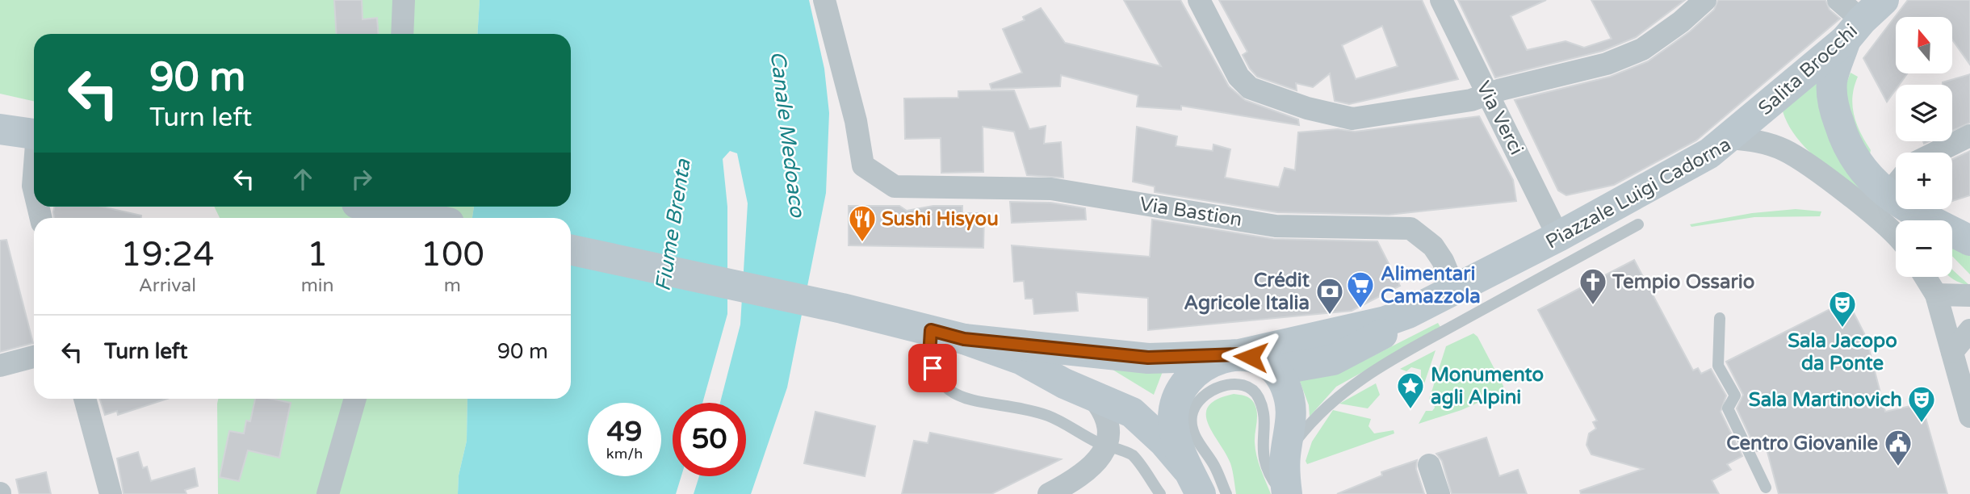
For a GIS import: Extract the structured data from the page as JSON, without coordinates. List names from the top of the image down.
{
  "streets": {
    "main road": ["Salita Brocchi", "Piazzale Luigi Cadorna"],
    "street": ["Via Verci", "Via Bastion"]
  },
  "crossings": [
    ["Salita Brocchi", "Piazzale Luigi Cadorna"],
    ["Via Verci", "Piazzale Luigi Cadorna"],
    ["Piazzale Luigi Cadorna", "Via Bastion"]
  ],
  "water": ["Canale Medoaco", "Fiume Brenta"],
  "places": {
    "restaurant": ["Sushi Hisyou"],
    "church": ["Tempio Ossario"],
    "supermarket": ["Alimentari Camazzola"],
    "bank": ["Crédit Agricole Italia"],
    "theatre": ["Sala Jacopo da Ponte", "Sala Martinovich"],
    "place": ["Monumento agli Alpini"],
    "public building": ["Centro Giovanile"]
  },
  "north": "top",
  "page": {
    "map_buttons": ["+", "−"],
    "turn": ["90 m", "Turn left"],
    "eta": [
      "19:24",
      "Arrival",
      "1",
      "min",
      "100",
      "m"
    ],
    "list": [
      {
        "name": "Turn left",
        "value": "90 m"
      }
    ],
    "speed": "49 km/h",
    "limit": "50"
  }
}
